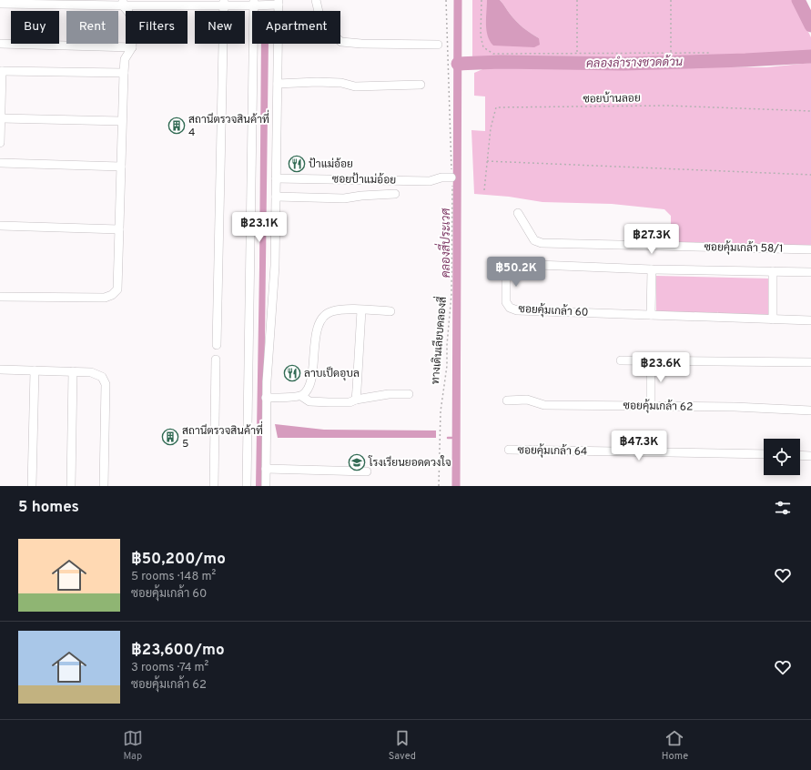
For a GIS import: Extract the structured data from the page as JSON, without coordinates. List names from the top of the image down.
{
  "streets": {
    "street": [
      "ซอยป้าแม่อ้อย",
      "ซอยคุ้มเกล้า 58/1",
      "ซอยคุ้มเกล้า 60",
      "ซอยคุ้มเกล้า 62",
      "ซอยคุ้มเกล้า 64"
    ],
    "path": ["ซอยบ้านลอย", "ทางเดินเลียบคลองสี่"]
  },
  "crossings": [
    ["ซอยป้าแม่อ้อย", "ทางเดินเลียบคลองสี่"]
  ],
  "water": ["คลองลำรางชวดด้วน", "คลองสี่ประเวศ"],
  "places": {
    "building": ["สถานีตรวจสินค้าที่ 4", "สถานีตรวจสินค้าที่ 5"],
    "restaurant": ["ป้าแม่อ้อย", "ลาบเป็ดอุบล"],
    "school or university": ["โรงเรียนยอดดวงใจ"]
  },
  "page": {
    "chip": [
      "Buy",
      "Rent",
      "Filters",
      "New",
      "Apartment"
    ],
    "price": [
      "฿23.1K",
      "฿27.3K",
      "฿50.2K",
      "฿23.6K",
      "฿47.3K"
    ],
    "heading": "5 homes",
    "list": [
      {
        "name": "฿50,200/mo",
        "note": "5 rooms · 148 m² · ซอยคุ้มเกล้า 60"
      },
      {
        "name": "฿23,600/mo",
        "note": "3 rooms · 74 m² · ซอยคุ้มเกล้า 62"
      }
    ],
    "tabs": ["Map", "Saved", "Home"]
  }
}
